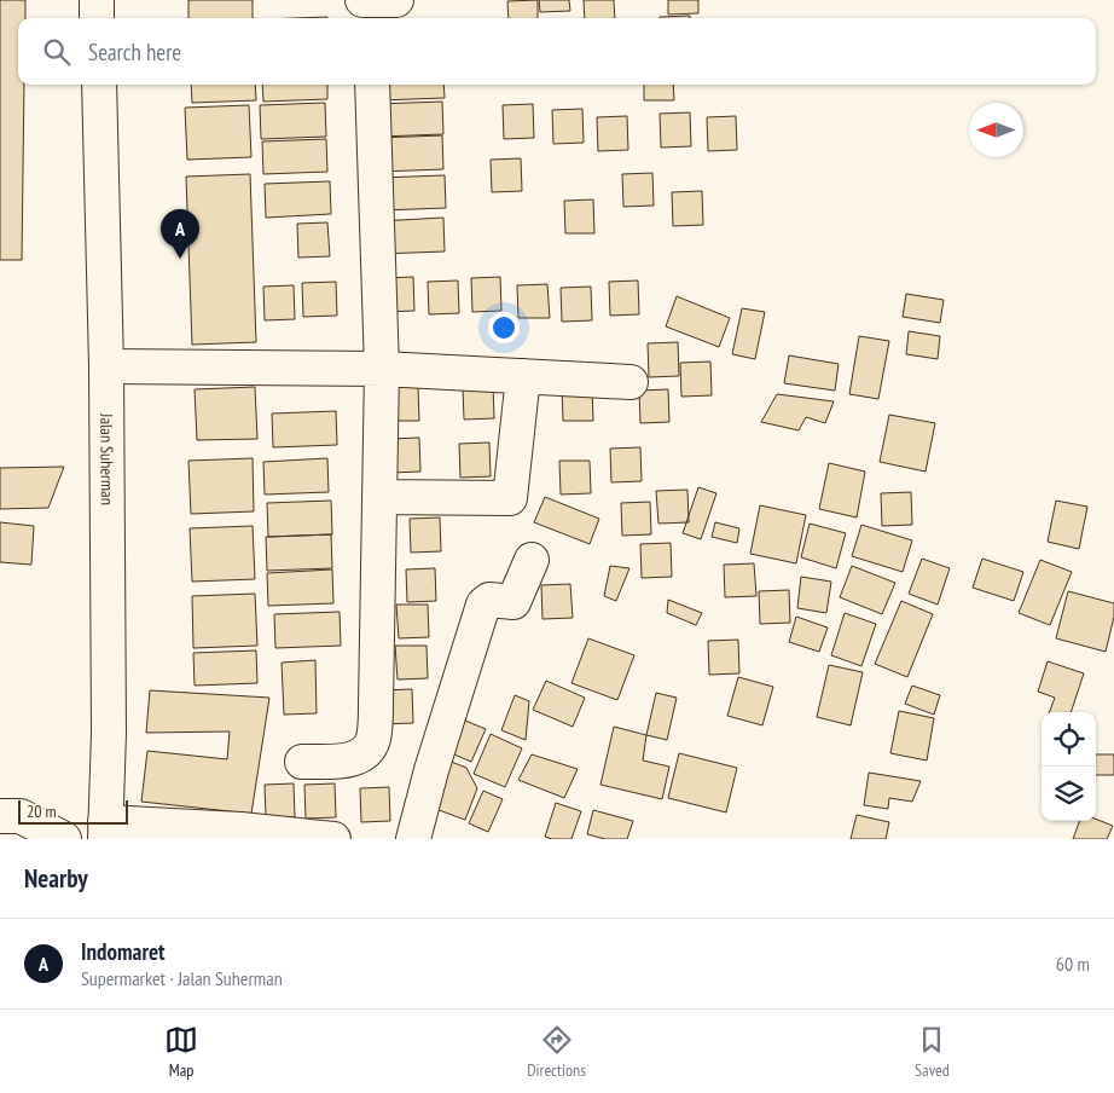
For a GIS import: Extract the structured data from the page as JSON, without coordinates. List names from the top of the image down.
{
  "streets": {
    "street": ["Jalan Suherman"]
  },
  "scale_bar": "20 m",
  "north": "left",
  "page": {
    "search": "Search here",
    "pins": "A",
    "scale": "20 m",
    "heading": "Nearby",
    "list": [
      {
        "mark": "A",
        "name": "Indomaret",
        "note": "Supermarket · Jalan Suherman",
        "value": "60 m"
      }
    ],
    "nav": ["Map", "Directions", "Saved"]
  }
}
